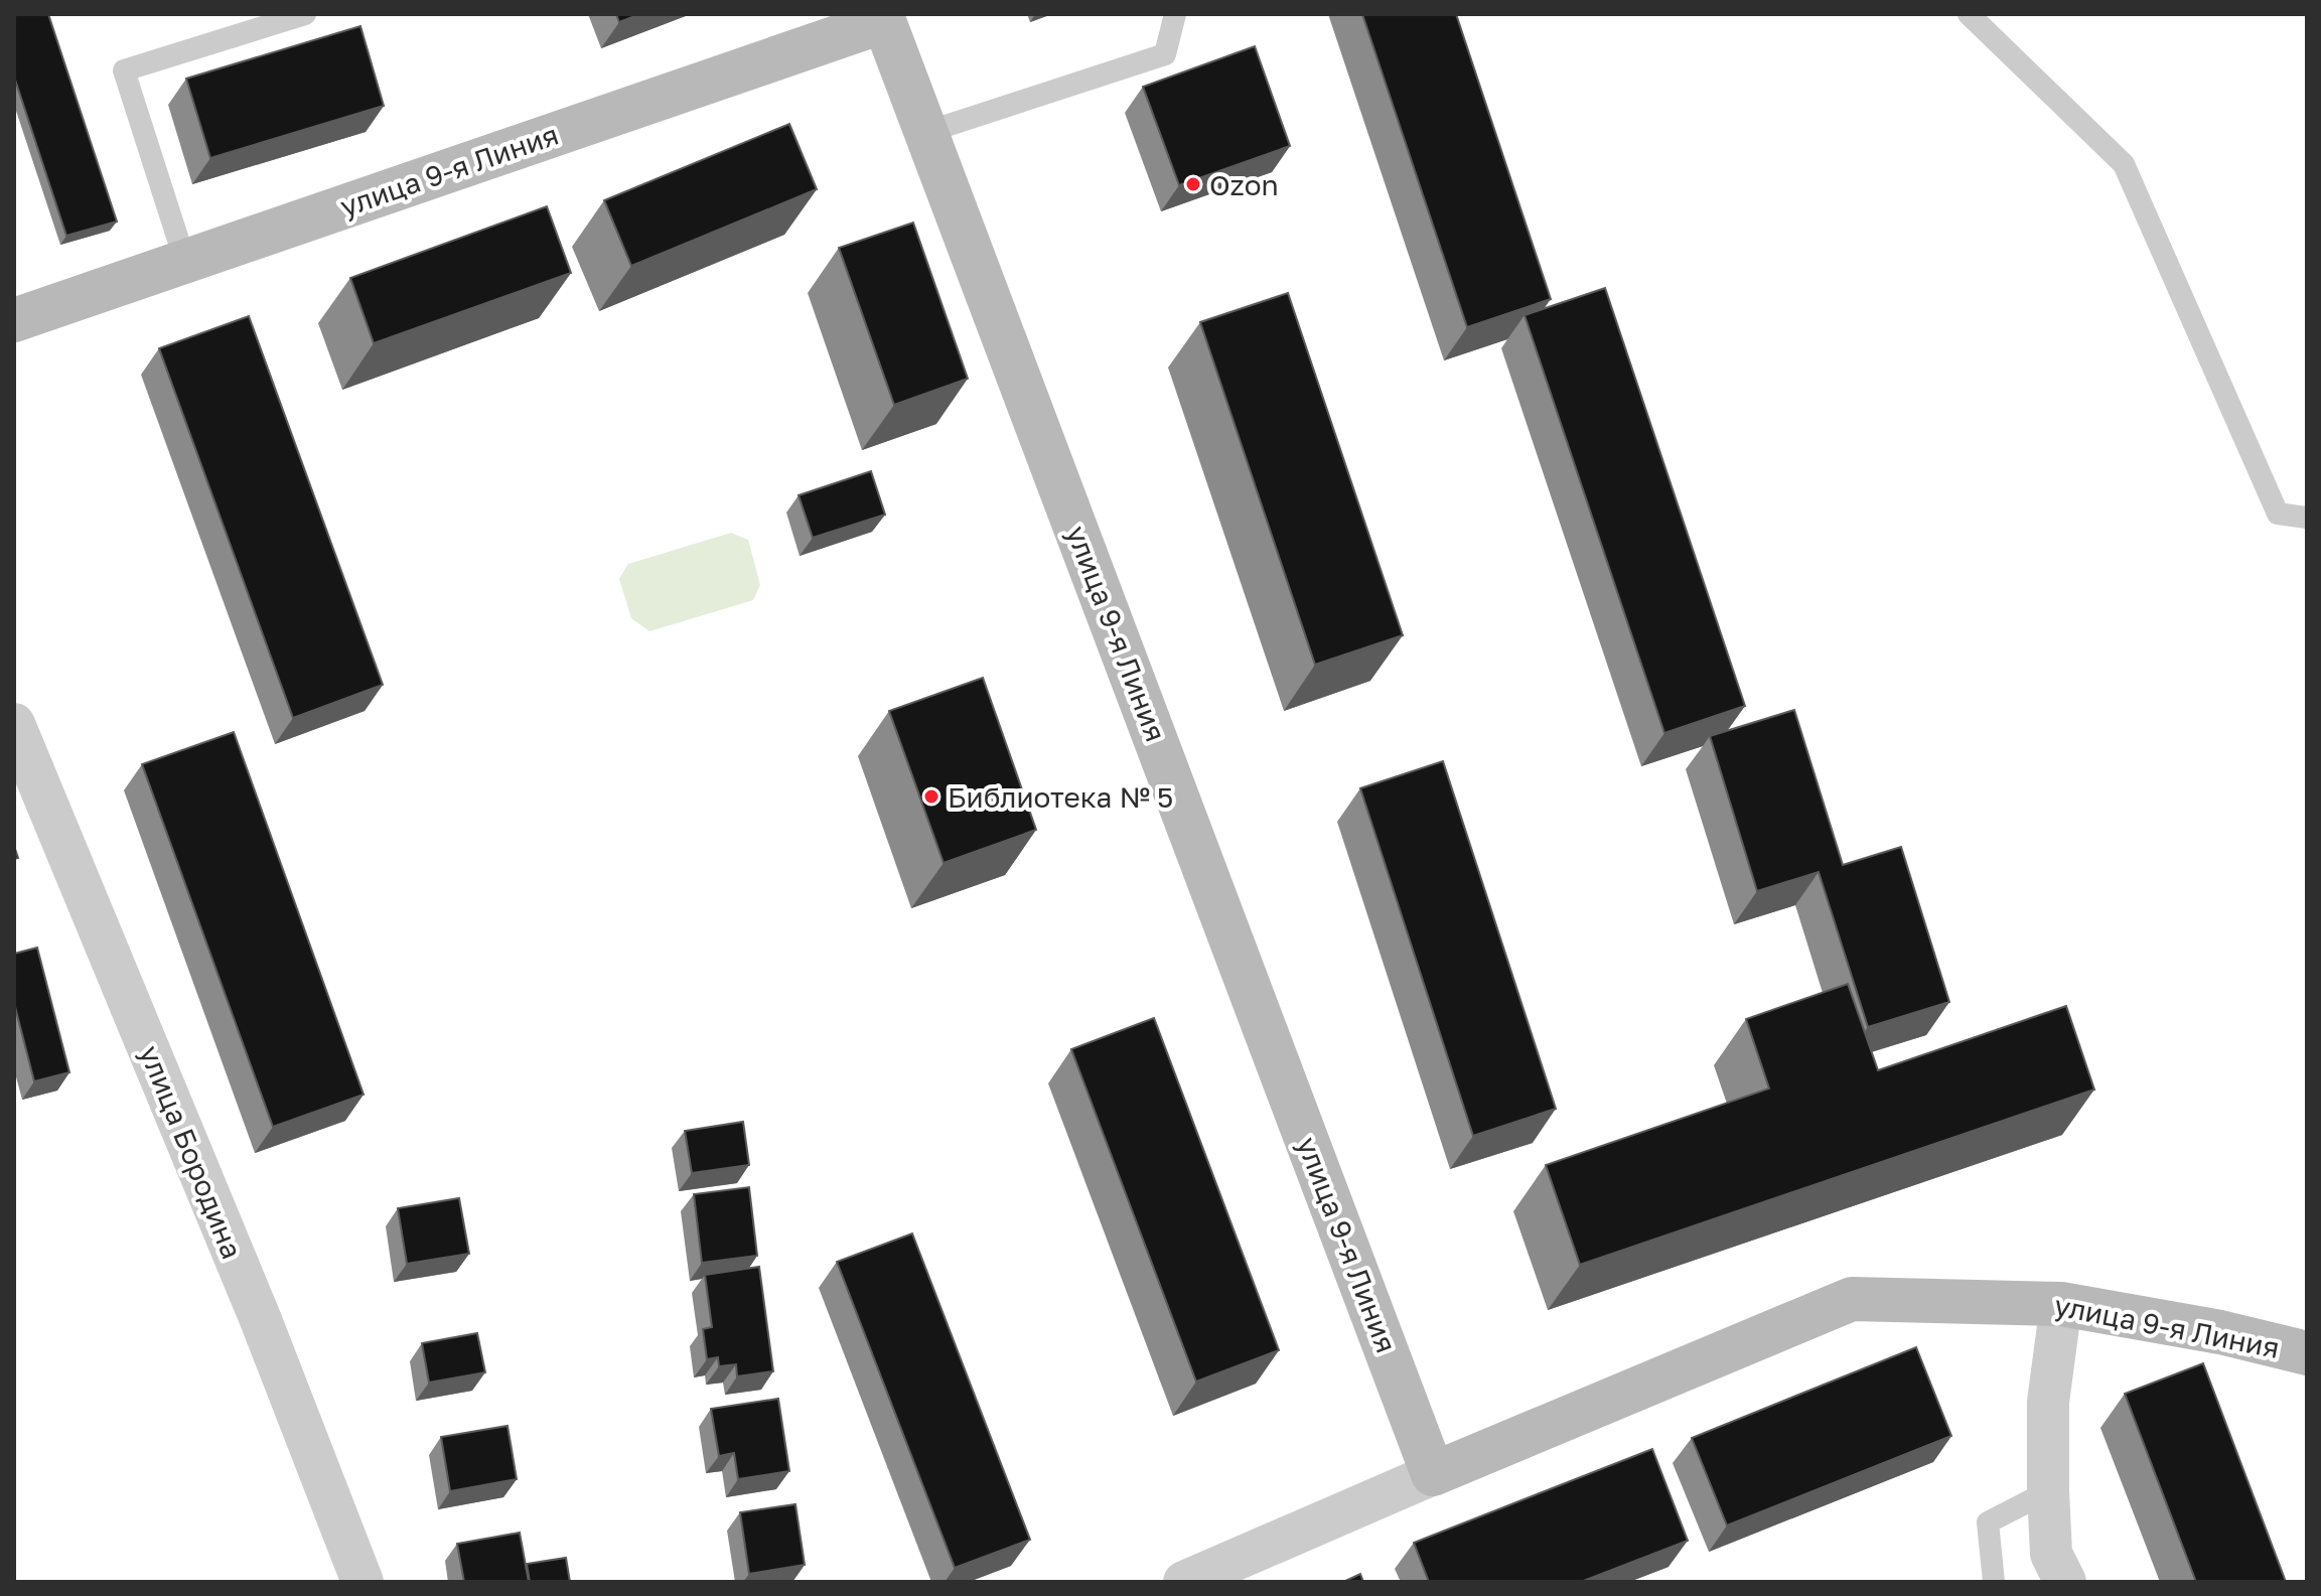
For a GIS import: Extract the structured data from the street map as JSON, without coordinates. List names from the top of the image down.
{
  "streets": {
    "street": ["улица 9-я Линия", "улица Бородина"]
  },
  "places": ["Ozon", "Библиотека № 5"]
}
